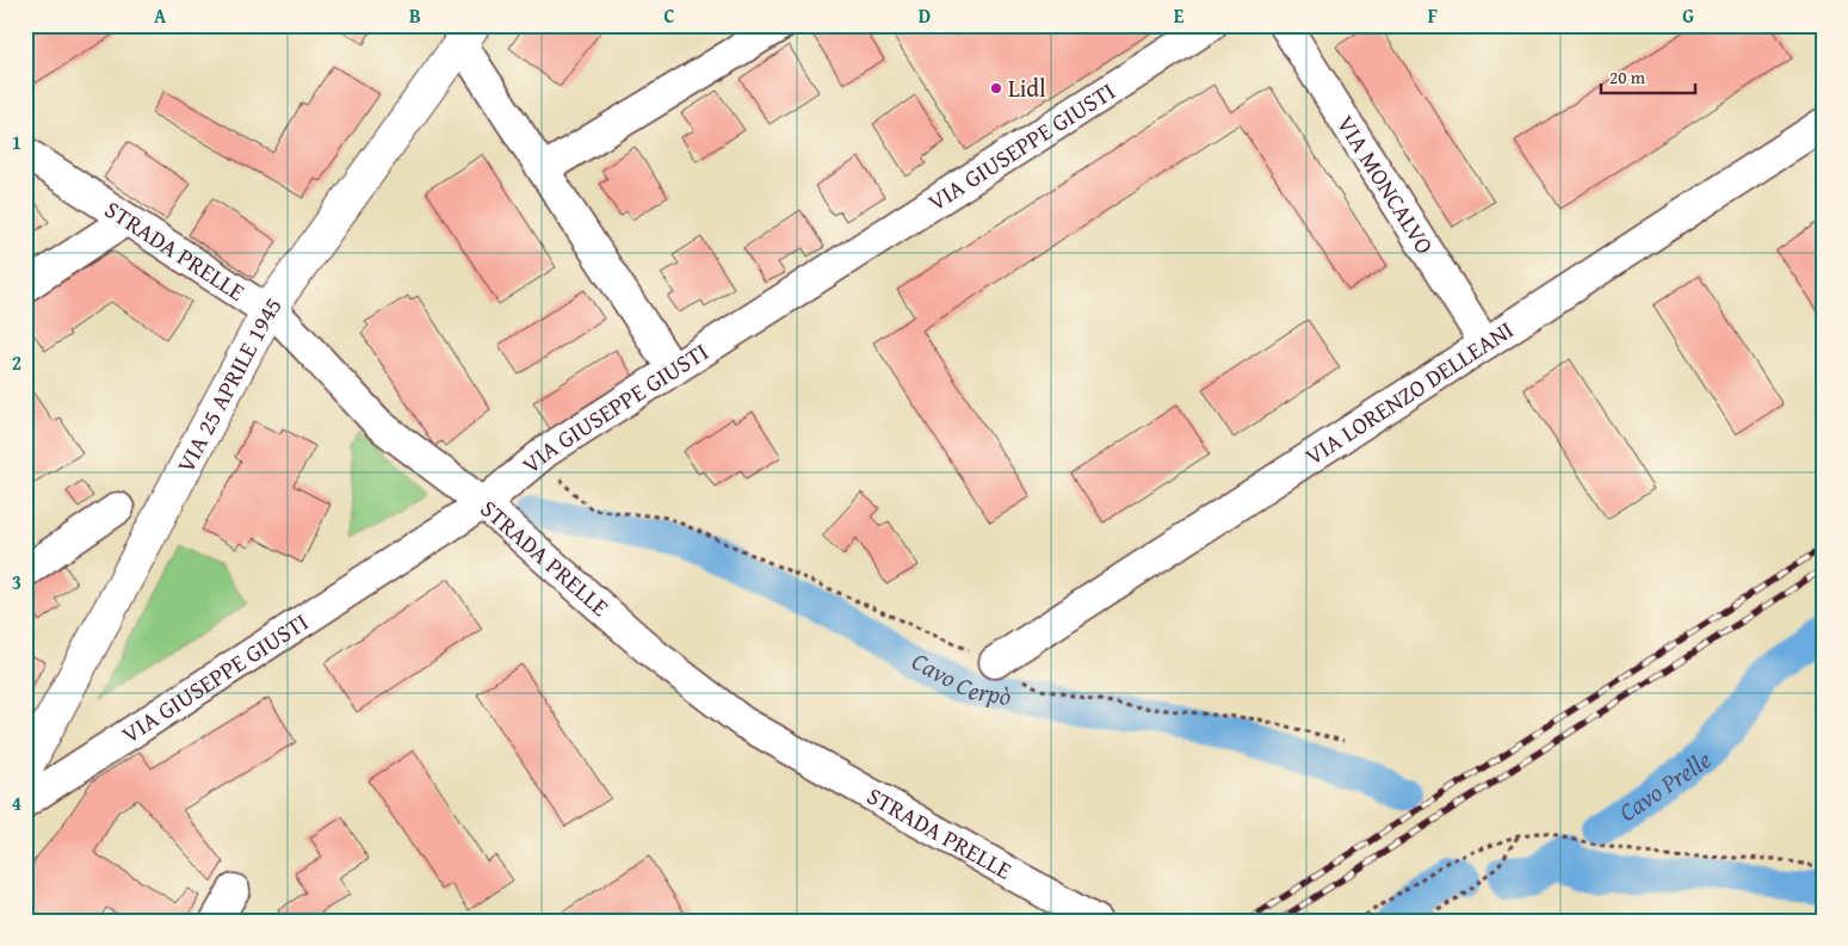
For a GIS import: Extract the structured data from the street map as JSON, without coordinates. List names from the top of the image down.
{
  "streets": {
    "street": [
      "VIA GIUSEPPE GIUSTI",
      "VIA MONCALVO",
      "STRADA PRELLE",
      "VIA 25 APRILE 1945",
      "VIA LORENZO DELLEANI"
    ]
  },
  "crossings": [
    ["VIA GIUSEPPE GIUSTI", "STRADA PRELLE"],
    ["VIA MONCALVO", "VIA LORENZO DELLEANI"],
    ["STRADA PRELLE", "VIA 25 APRILE 1945"]
  ],
  "water": ["Cavo Cerpò", "Cavo Prelle"],
  "places": ["Lidl"],
  "scale_bar": "20 m",
  "grid": {
    "columns": [
      "A",
      "B",
      "C",
      "D",
      "E",
      "F",
      "G"
    ],
    "rows": [
      "1",
      "2",
      "3",
      "4"
    ]
  }
}
